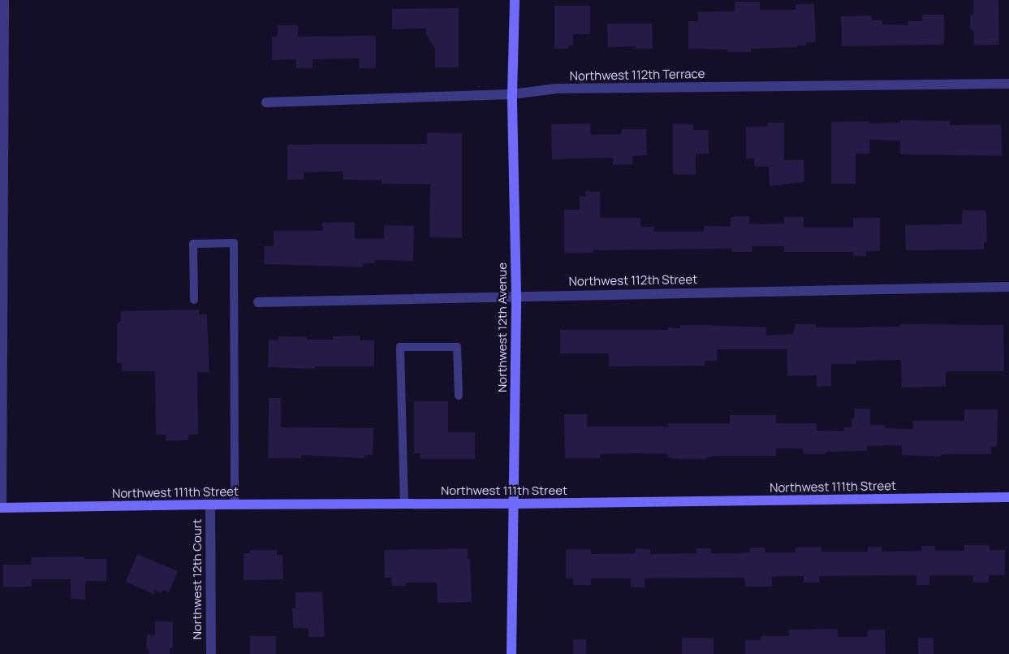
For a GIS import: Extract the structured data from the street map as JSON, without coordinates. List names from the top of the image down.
{
  "streets": {
    "street": [
      "Northwest 112th Terrace",
      "Northwest 112th Street",
      "Northwest 12th Avenue",
      "Northwest 111th Street",
      "Northwest 12th Court"
    ]
  },
  "crossings": [
    ["Northwest 112th Terrace", "Northwest 12th Avenue"],
    ["Northwest 112th Street", "Northwest 12th Avenue"],
    ["Northwest 12th Avenue", "Northwest 111th Street"],
    ["Northwest 111th Street", "Northwest 12th Court"]
  ]
}
